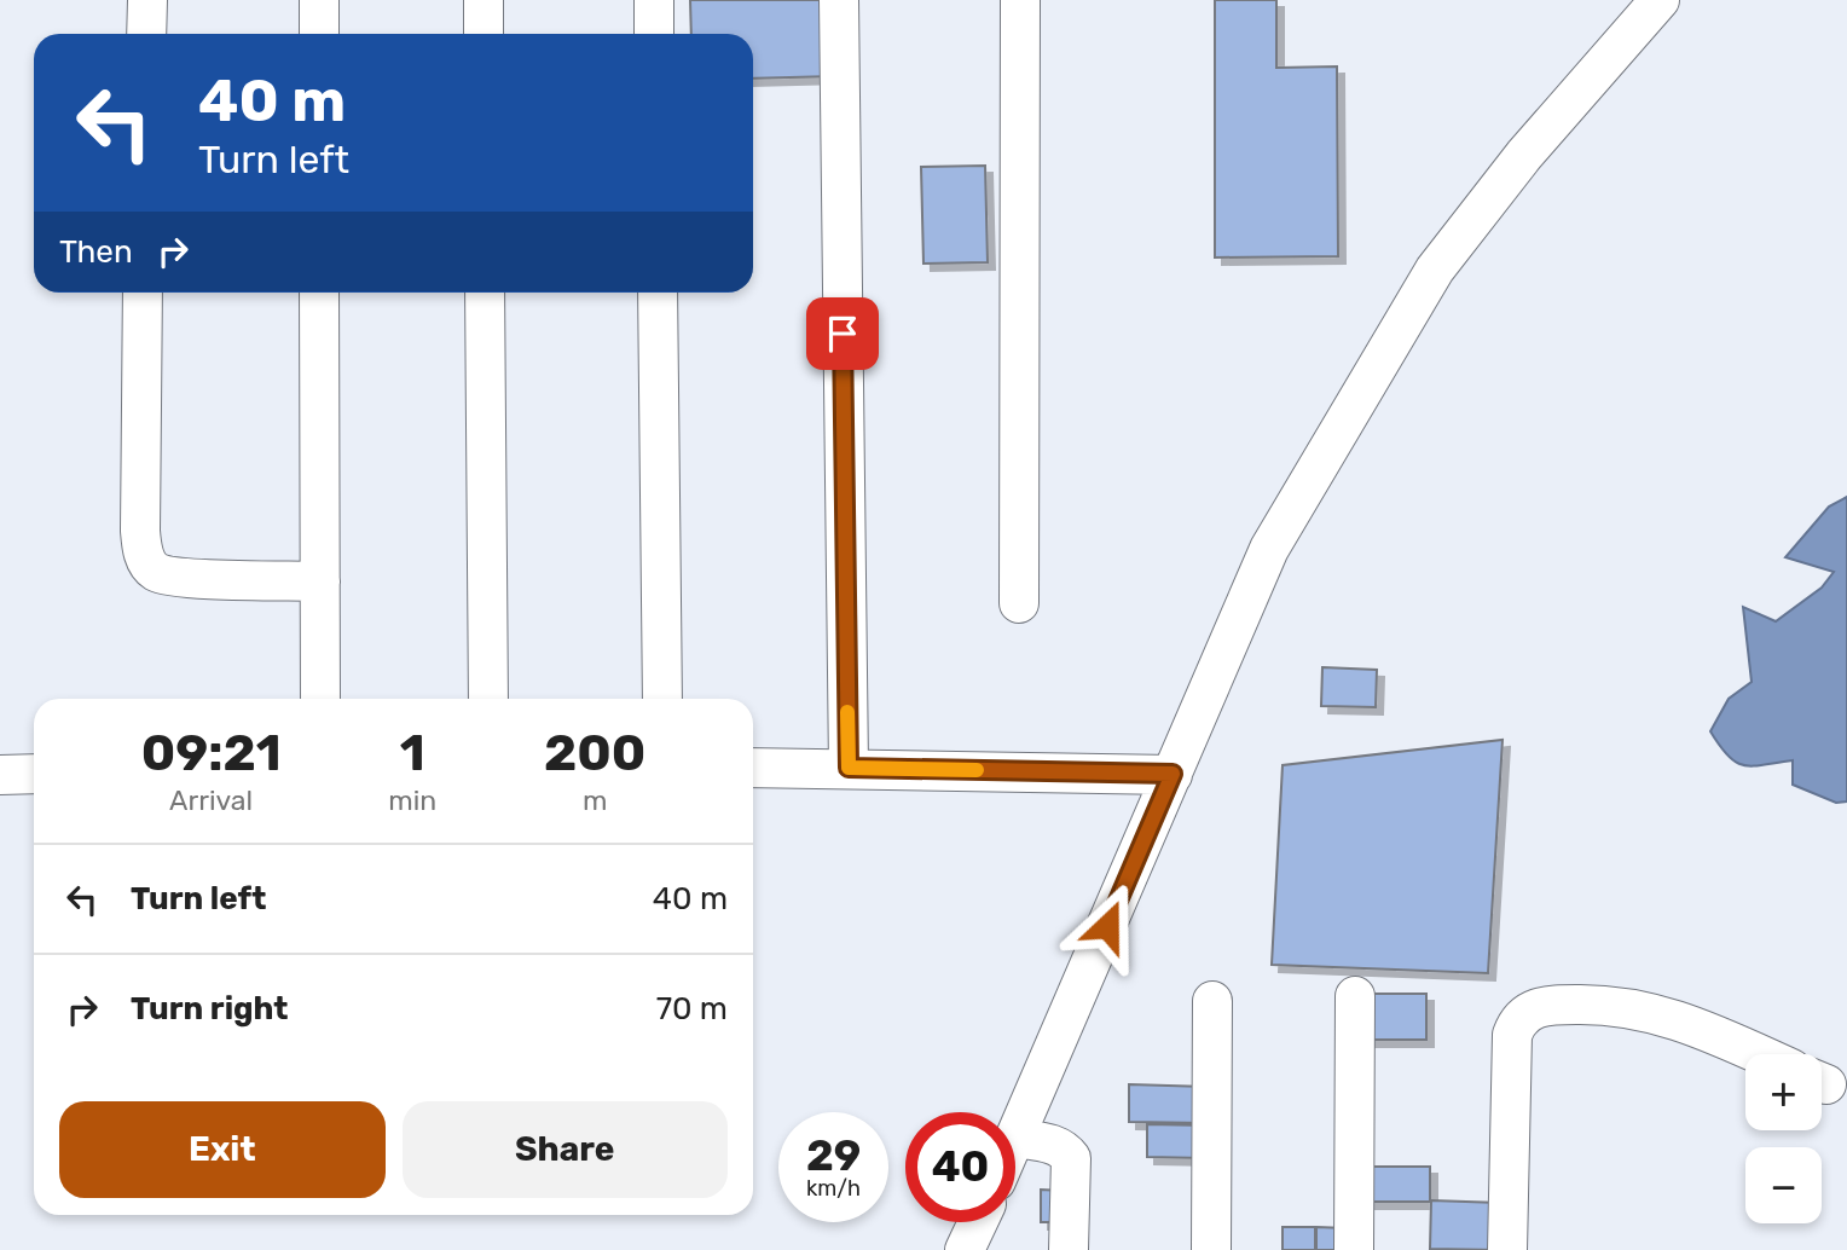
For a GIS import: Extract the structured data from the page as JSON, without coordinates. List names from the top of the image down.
{
  "page": {
    "turn": ["40 m", "Turn left"],
    "then": "Then",
    "eta": [
      "09:21",
      "Arrival",
      "1",
      "min",
      "200",
      "m"
    ],
    "list": [
      {
        "name": "Turn left",
        "value": "40 m"
      },
      {
        "name": "Turn right",
        "value": "70 m"
      }
    ],
    "map_buttons": ["+", "−"],
    "buttons": ["Exit", "Share"],
    "speed": "29 km/h",
    "limit": "40"
  }
}
